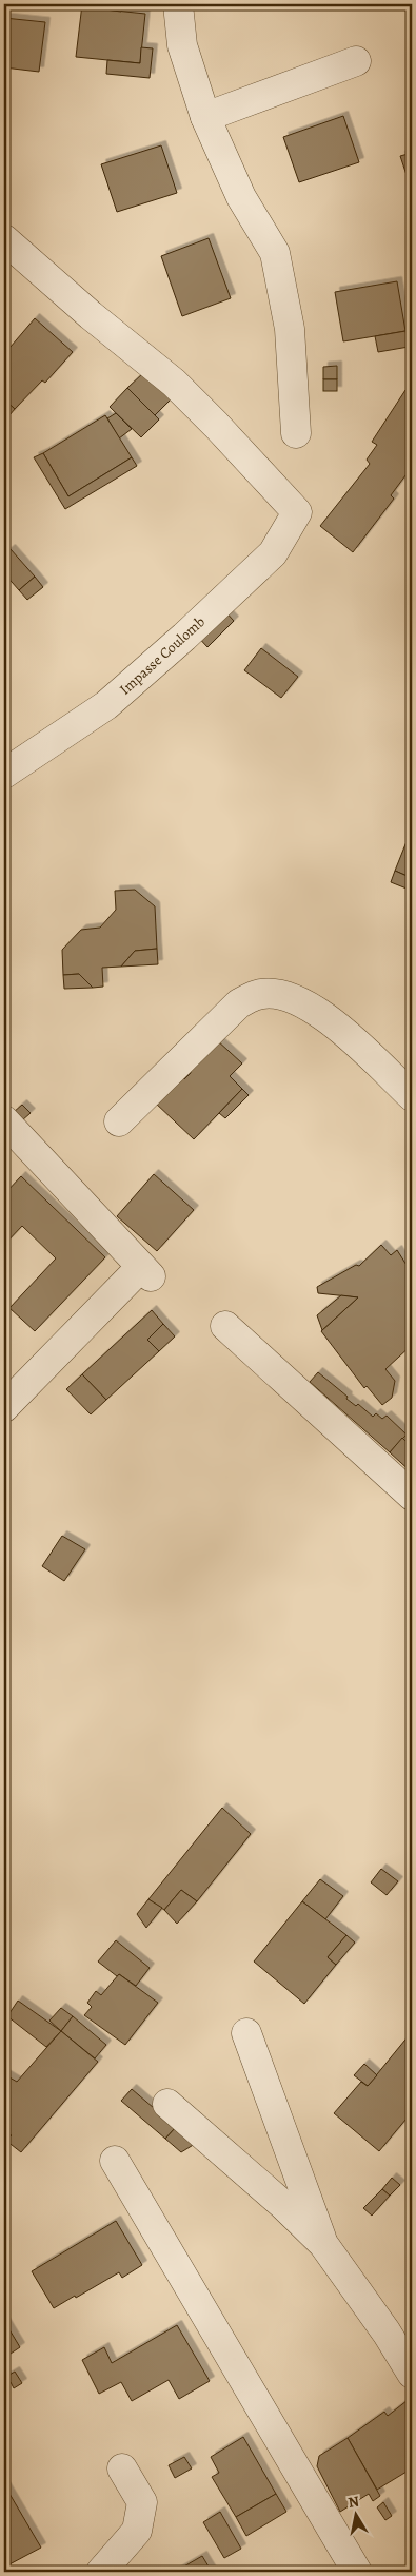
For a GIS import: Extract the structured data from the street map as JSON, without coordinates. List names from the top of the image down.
{
  "streets": {
    "street": ["Impasse Coulomb"]
  },
  "north": "top"
}
